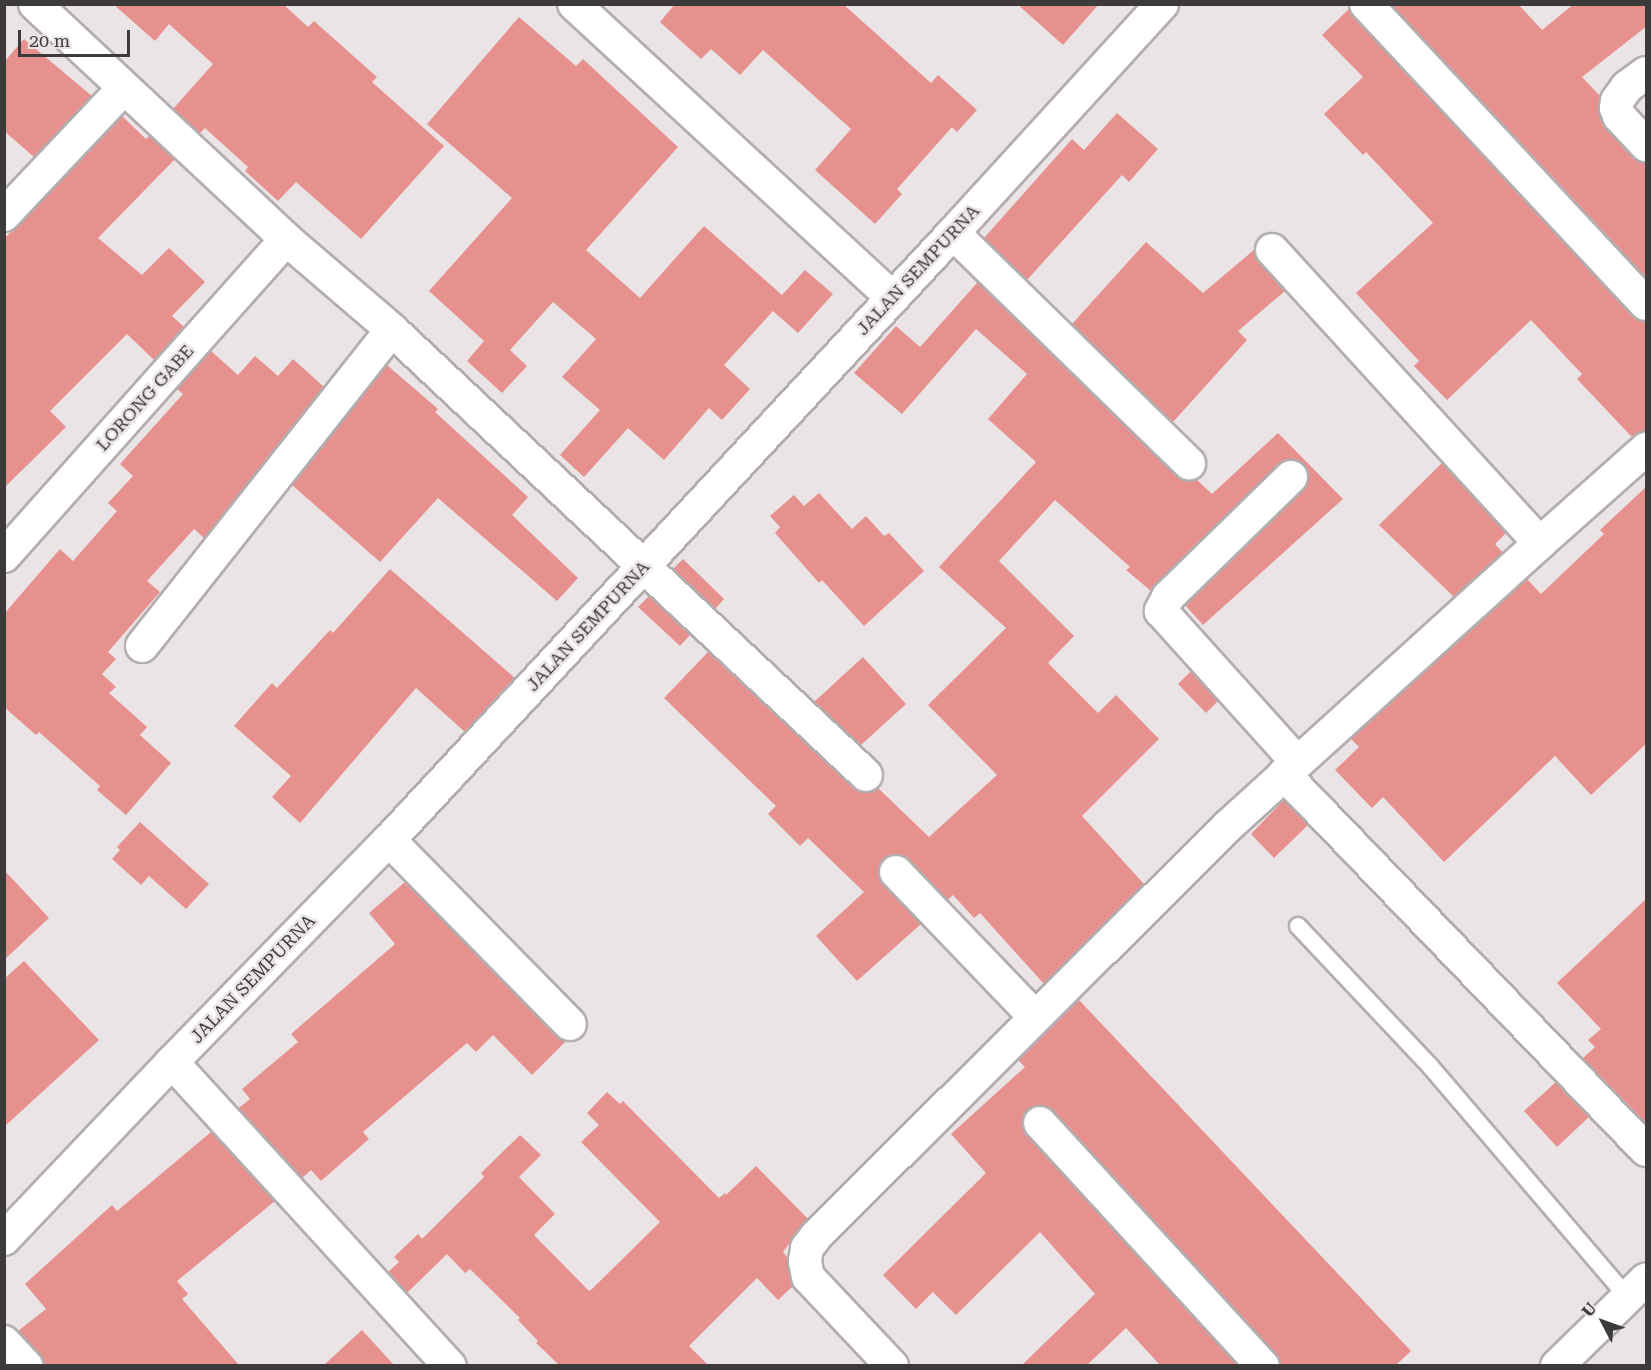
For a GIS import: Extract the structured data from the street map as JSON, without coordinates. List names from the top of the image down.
{
  "streets": {
    "street": ["JALAN SEMPURNA", "LORONG GABE"]
  },
  "scale_bar": "20 m",
  "north": "top left"
}
